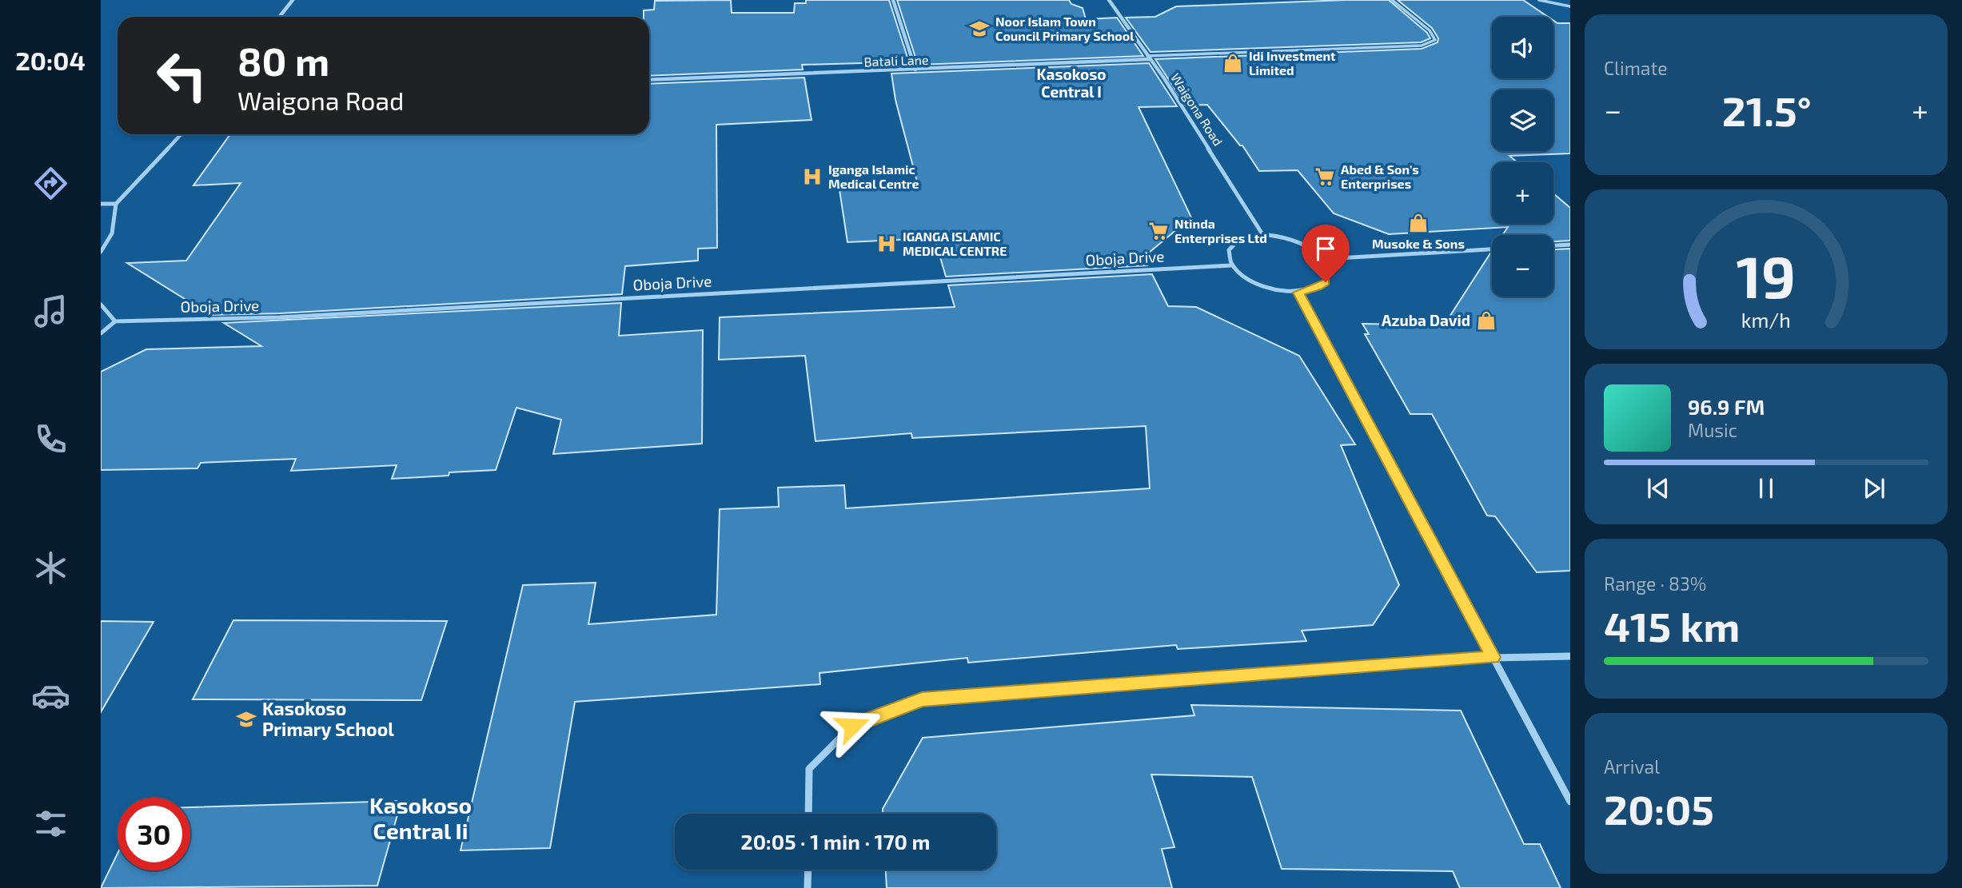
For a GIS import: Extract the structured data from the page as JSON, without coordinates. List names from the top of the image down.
{
  "streets": {
    "street": ["Batali Lane", "Waigona Road", "Oboja Drive"]
  },
  "crossings": [
    ["Batali Lane", "Waigona Road"]
  ],
  "districts": ["Kasokoso Central I", "Kasokoso Central Ii"],
  "places": {
    "school or university": ["Noor Islam Town Council Primary School", "Kasokoso Primary School"],
    "shop": ["Idi Investment Limited", "Musoke & Sons", "Azuba David"],
    "hospital": ["Iganga Islamic Medical Centre", "IGANGA ISLAMIC MEDICAL CENTRE"],
    "supermarket": ["Abed & Son's Enterprises", "Ntinda Enterprises Ltd"]
  },
  "page": {
    "tabs": "20:04",
    "tile": [
      "Climate",
      ["Range · 83%", "415 km"],
      ["Arrival", "20:05"]
    ],
    "map_buttons": ["+", "−"],
    "turn": ["80 m", "Waigona Road"],
    "heat": ["−", "21.5°", "+"],
    "song": ["96.9 FM", "Music"],
    "limit": "30",
    "trip": "20:05 · 1 min · 170 m",
    "gauge": ["19", "km/h"]
  }
}
